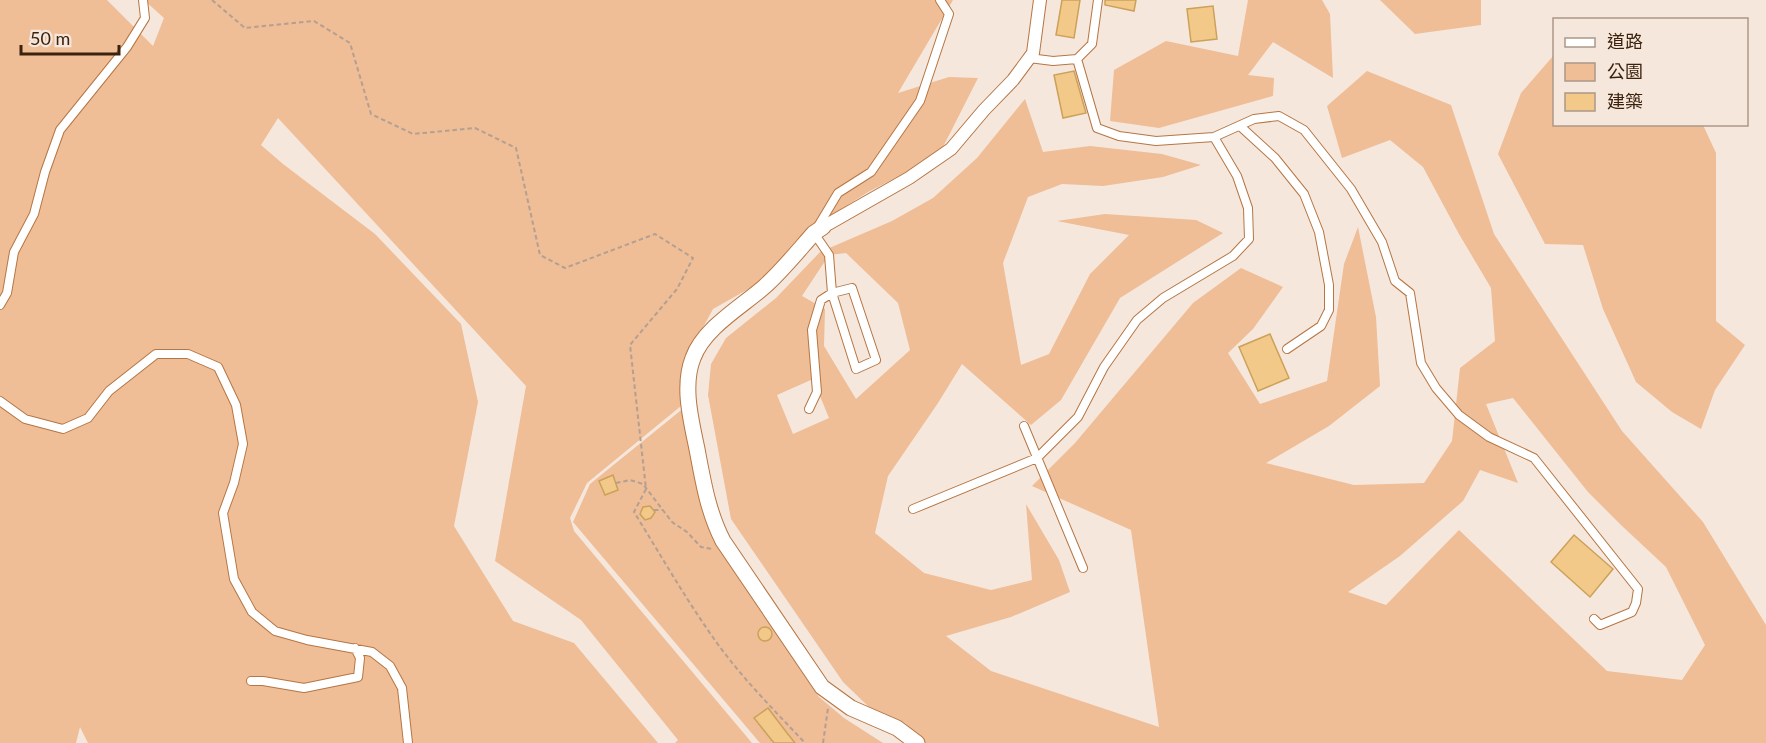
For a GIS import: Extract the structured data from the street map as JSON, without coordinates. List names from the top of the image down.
{
  "legend": ["道路", "公園", "建築"],
  "scale_bar": "50 m"
}
